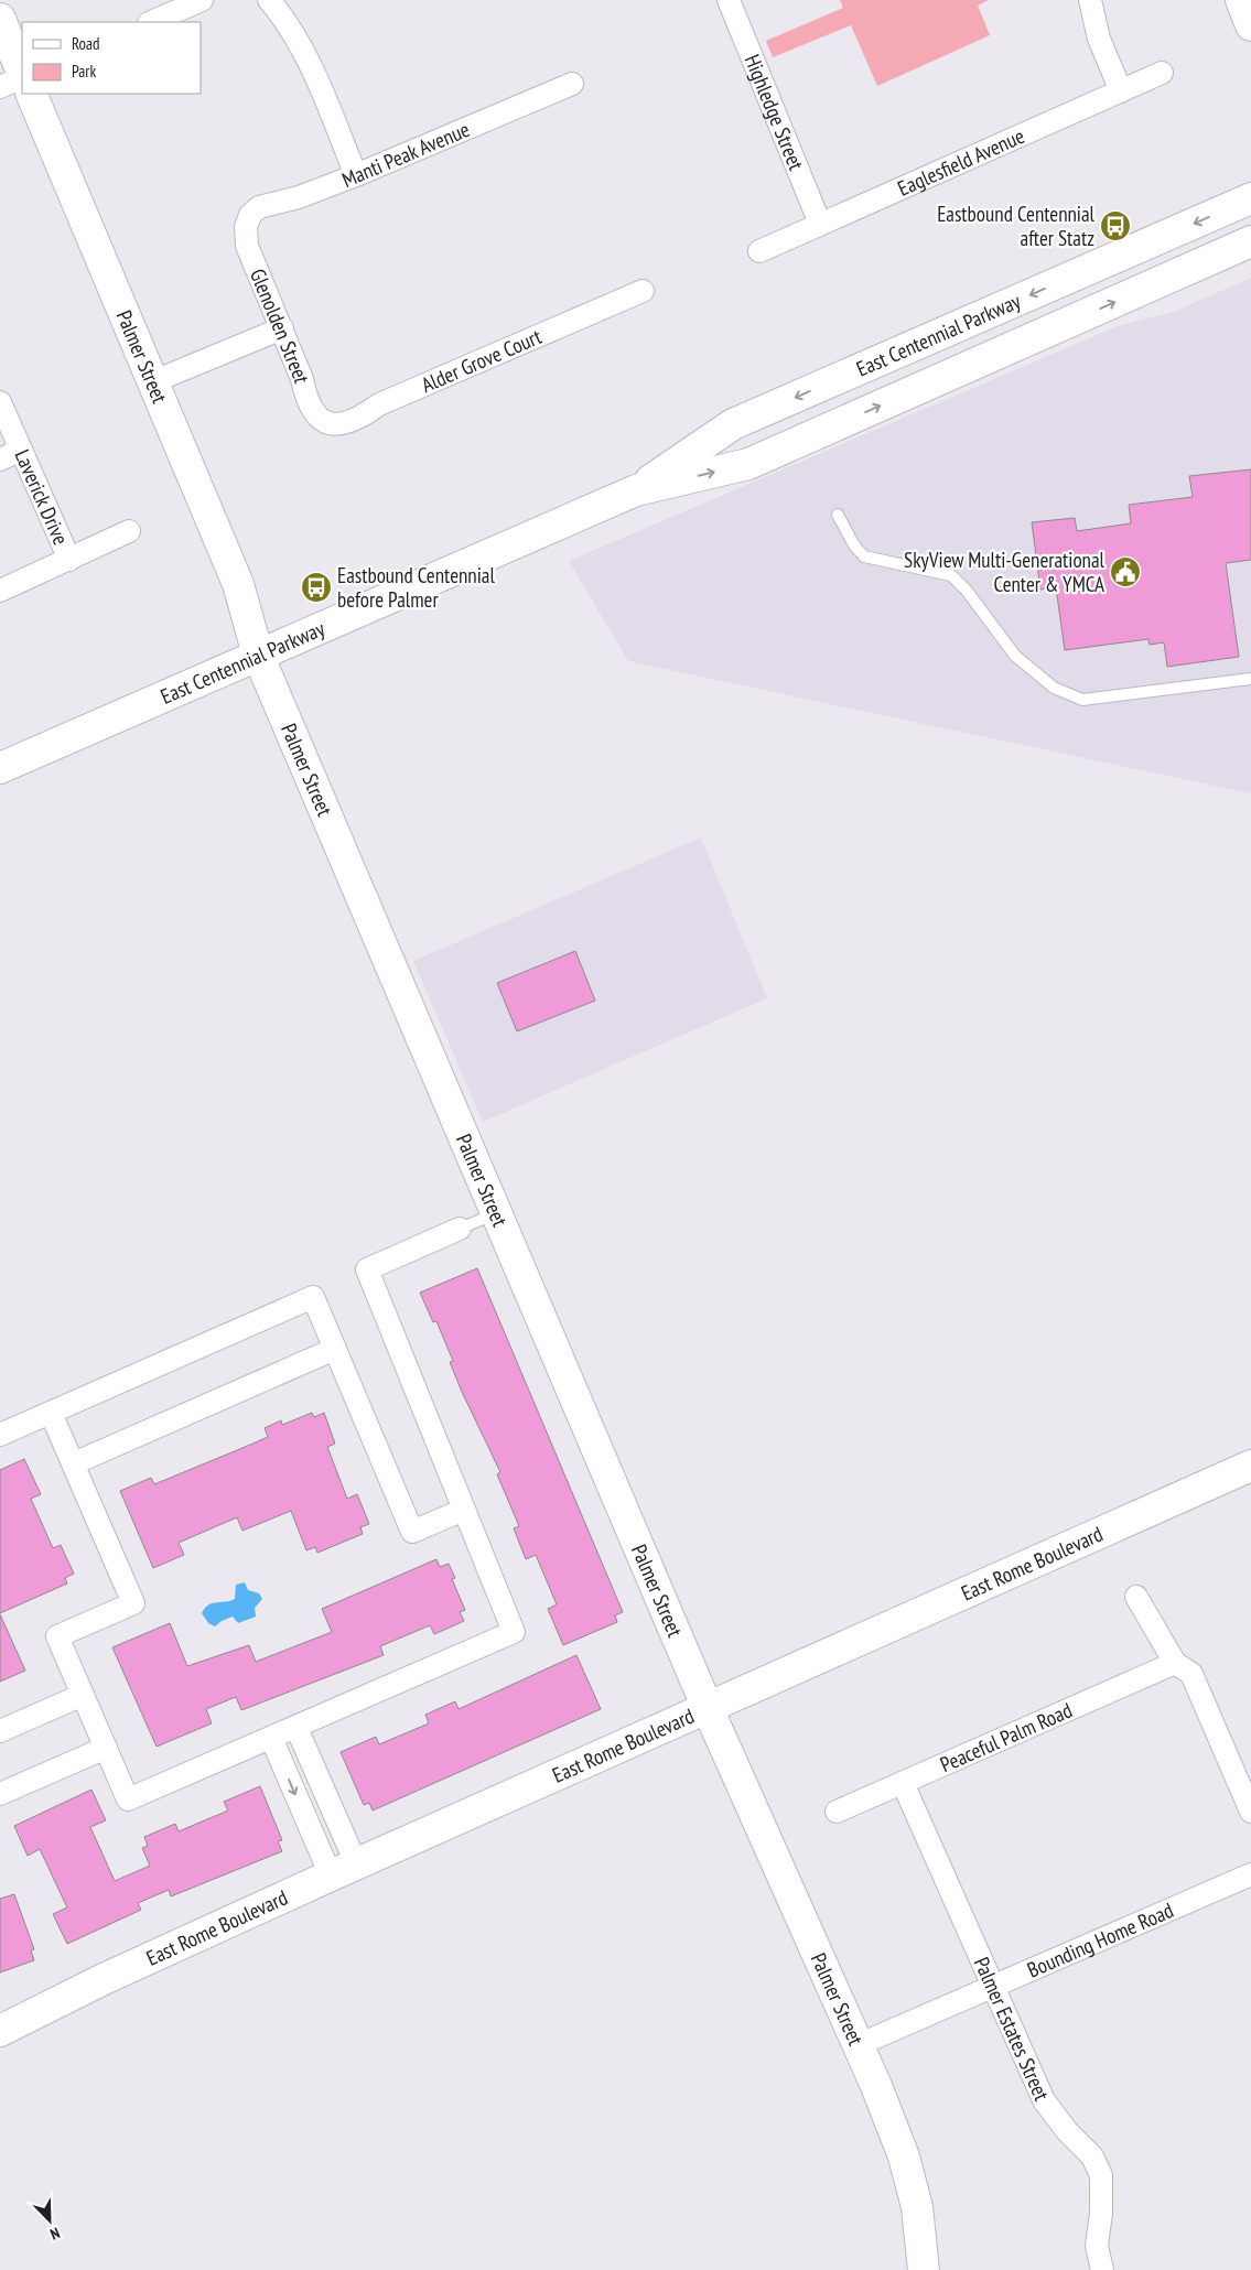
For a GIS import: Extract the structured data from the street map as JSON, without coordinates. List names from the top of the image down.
{
  "streets": {
    "street": [
      "Highledge Street",
      "Manti Peak Avenue",
      "Eaglesfield Avenue",
      "Glenolden Street",
      "East Centennial Parkway",
      "Palmer Street",
      "Alder Grove Court",
      "Laverick Drive",
      "East Rome Boulevard",
      "Peaceful Palm Road",
      "Bounding Home Road",
      "Palmer Estates Street"
    ]
  },
  "crossings": [
    ["Highledge Street", "Eaglesfield Avenue"],
    ["Manti Peak Avenue", "Glenolden Street"],
    ["Glenolden Street", "Alder Grove Court"],
    ["East Centennial Parkway", "Palmer Street"],
    ["Palmer Street", "East Rome Boulevard"],
    ["Palmer Street", "Bounding Home Road"],
    ["Peaceful Palm Road", "Palmer Estates Street"],
    ["Bounding Home Road", "Palmer Estates Street"]
  ],
  "places": {
    "bus stop": ["Eastbound Centennial after Statz", "Eastbound Centennial before Palmer"],
    "public building": ["SkyView Multi-Generational Center & YMCA"]
  },
  "legend": ["Road", "Park"],
  "north": "bottom right"
}
